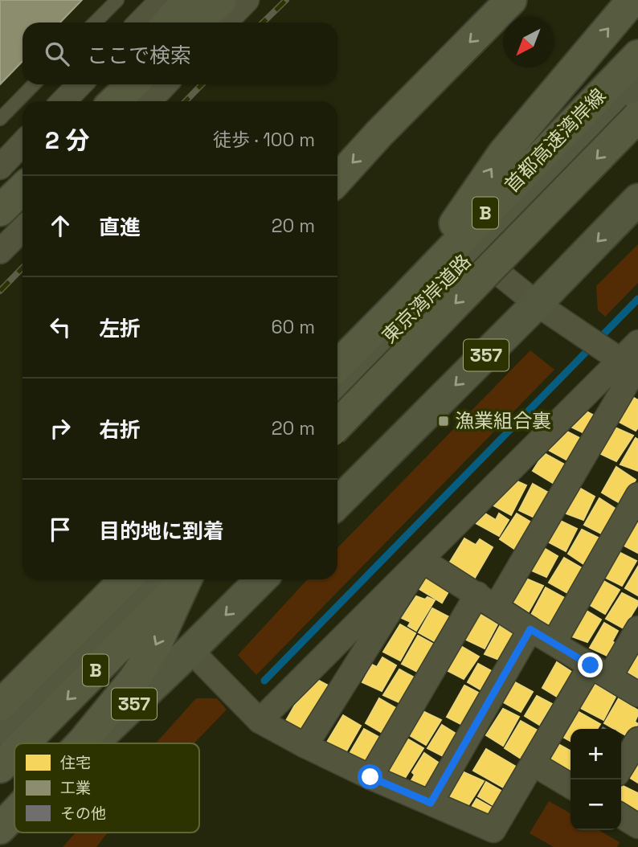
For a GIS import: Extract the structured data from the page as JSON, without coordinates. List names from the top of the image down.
{
  "streets": {
    "highway": [
      "首都高速湾岸線",
      "B",
      "東京湾岸道路",
      "357"
    ]
  },
  "places": {
    "transit": ["漁業組合裏"]
  },
  "legend": ["住宅", "工業", "その他"],
  "north": "bottom left",
  "page": {
    "search": "ここで検索",
    "heading": ["2 分", "徒歩 · 100 m"],
    "list": [
      ["直進", "20 m"],
      ["左折", "60 m"],
      ["右折", "20 m"],
      "目的地に到着"
    ],
    "map_buttons": ["+", "−"]
  }
}
